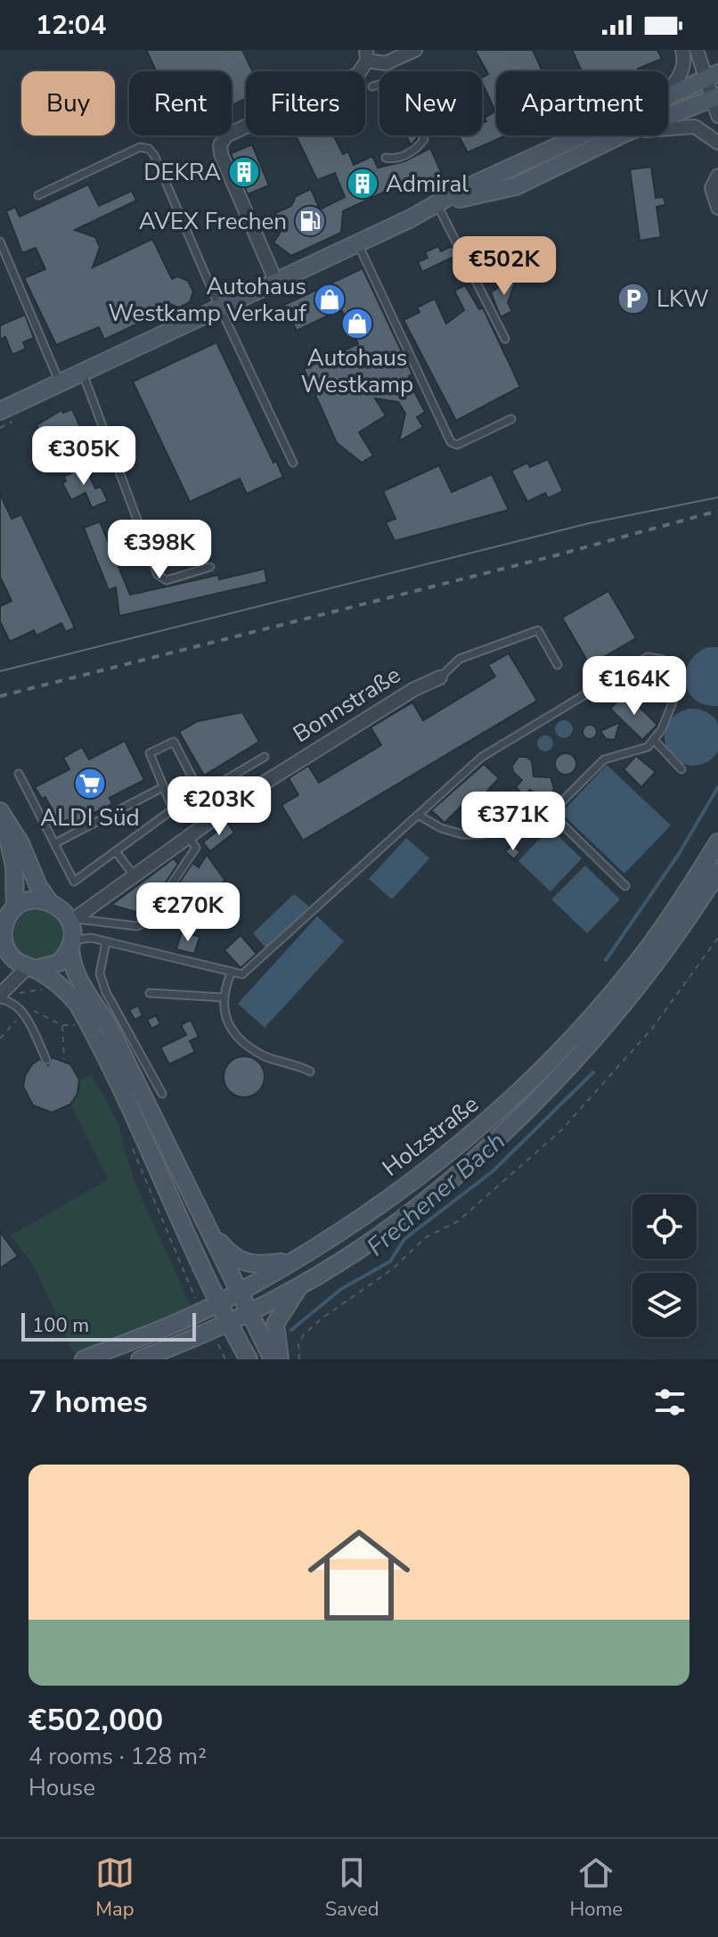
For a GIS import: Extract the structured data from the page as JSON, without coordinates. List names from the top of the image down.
{
  "streets": {
    "main road": ["Holzstraße"],
    "street": ["Bonnstraße"]
  },
  "water": ["Frechener Bach"],
  "places": {
    "building": ["DEKRA", "Admiral"],
    "fuel station": ["AVEX Frechen"],
    "parking": ["LKW"],
    "shop": ["Autohaus Westkamp Verkauf", "Autohaus Westkamp"],
    "supermarket": ["ALDI Süd"]
  },
  "scale_bar": "100 m",
  "page": {
    "status": "12:04",
    "chip": [
      "Buy",
      "Rent",
      "Filters",
      "New",
      "Apartment"
    ],
    "price": [
      "€502K",
      "€305K",
      "€398K",
      "€164K",
      "€203K",
      "€371K",
      "€270K"
    ],
    "scale": "100 m",
    "heading": "7 homes",
    "list": [
      {
        "name": "€502,000",
        "note": "4 rooms · 128 m² · House"
      }
    ],
    "tabs": ["Map", "Saved", "Home"]
  }
}
